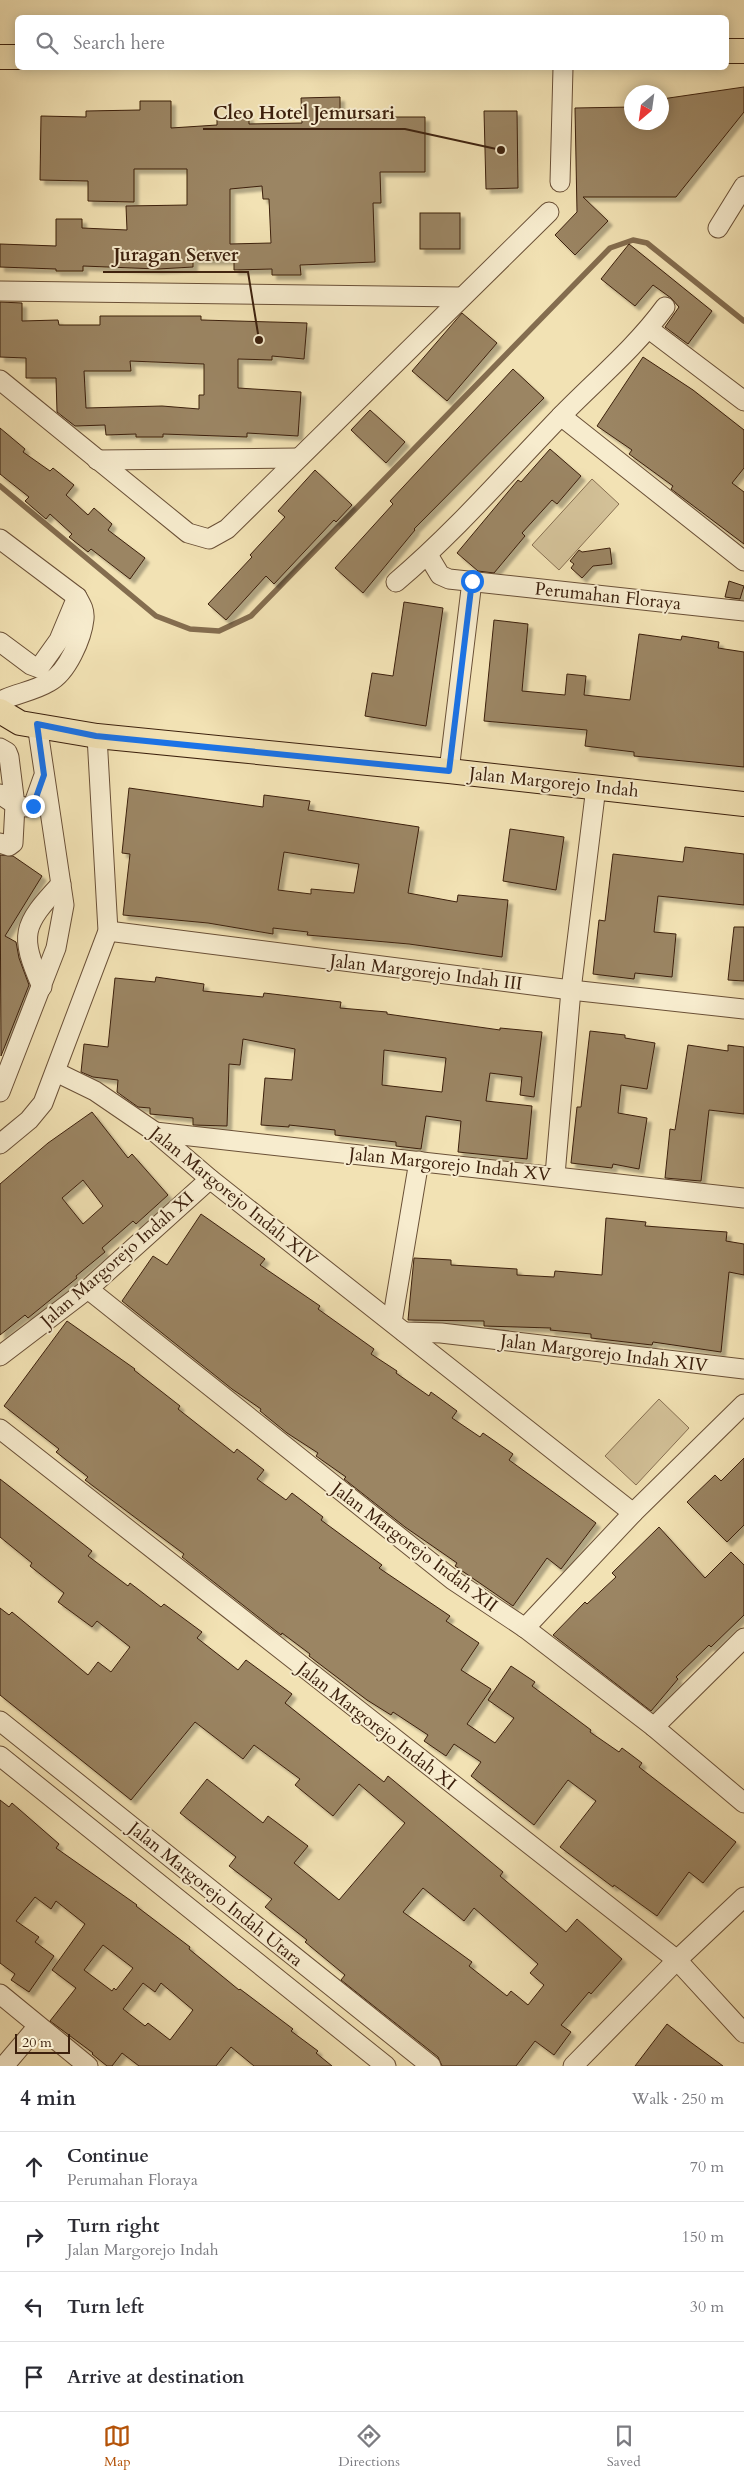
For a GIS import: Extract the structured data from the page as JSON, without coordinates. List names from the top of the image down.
{
  "streets": {
    "main road": ["Jalan Margorejo Indah"],
    "street": [
      "Perumahan Floraya",
      "Jalan Margorejo Indah III",
      "Jalan Margorejo Indah XV",
      "Jalan Margorejo Indah XIV",
      "Jalan Margorejo Indah XI",
      "Jalan Margorejo Indah XII",
      "Jalan Margorejo Indah Utara"
    ]
  },
  "crossings": [
    ["Jalan Margorejo Indah XV", "Jalan Margorejo Indah XIV"],
    ["Jalan Margorejo Indah XIV", "Jalan Margorejo Indah XI"],
    ["Jalan Margorejo Indah XI", "Jalan Margorejo Indah XII"]
  ],
  "places": ["Cleo Hotel Jemursari", "Juragan Server"],
  "scale_bar": "20 m",
  "north": "bottom left",
  "page": {
    "search": "Search here",
    "scale": "20 m",
    "heading": ["4 min", "Walk · 250 m"],
    "list": [
      ["Continue", "Perumahan Floraya", "70 m"],
      ["Turn right", "Jalan Margorejo Indah", "150 m"],
      ["Turn left", "30 m"],
      "Arrive at destination"
    ],
    "nav": ["Map", "Directions", "Saved"]
  }
}
